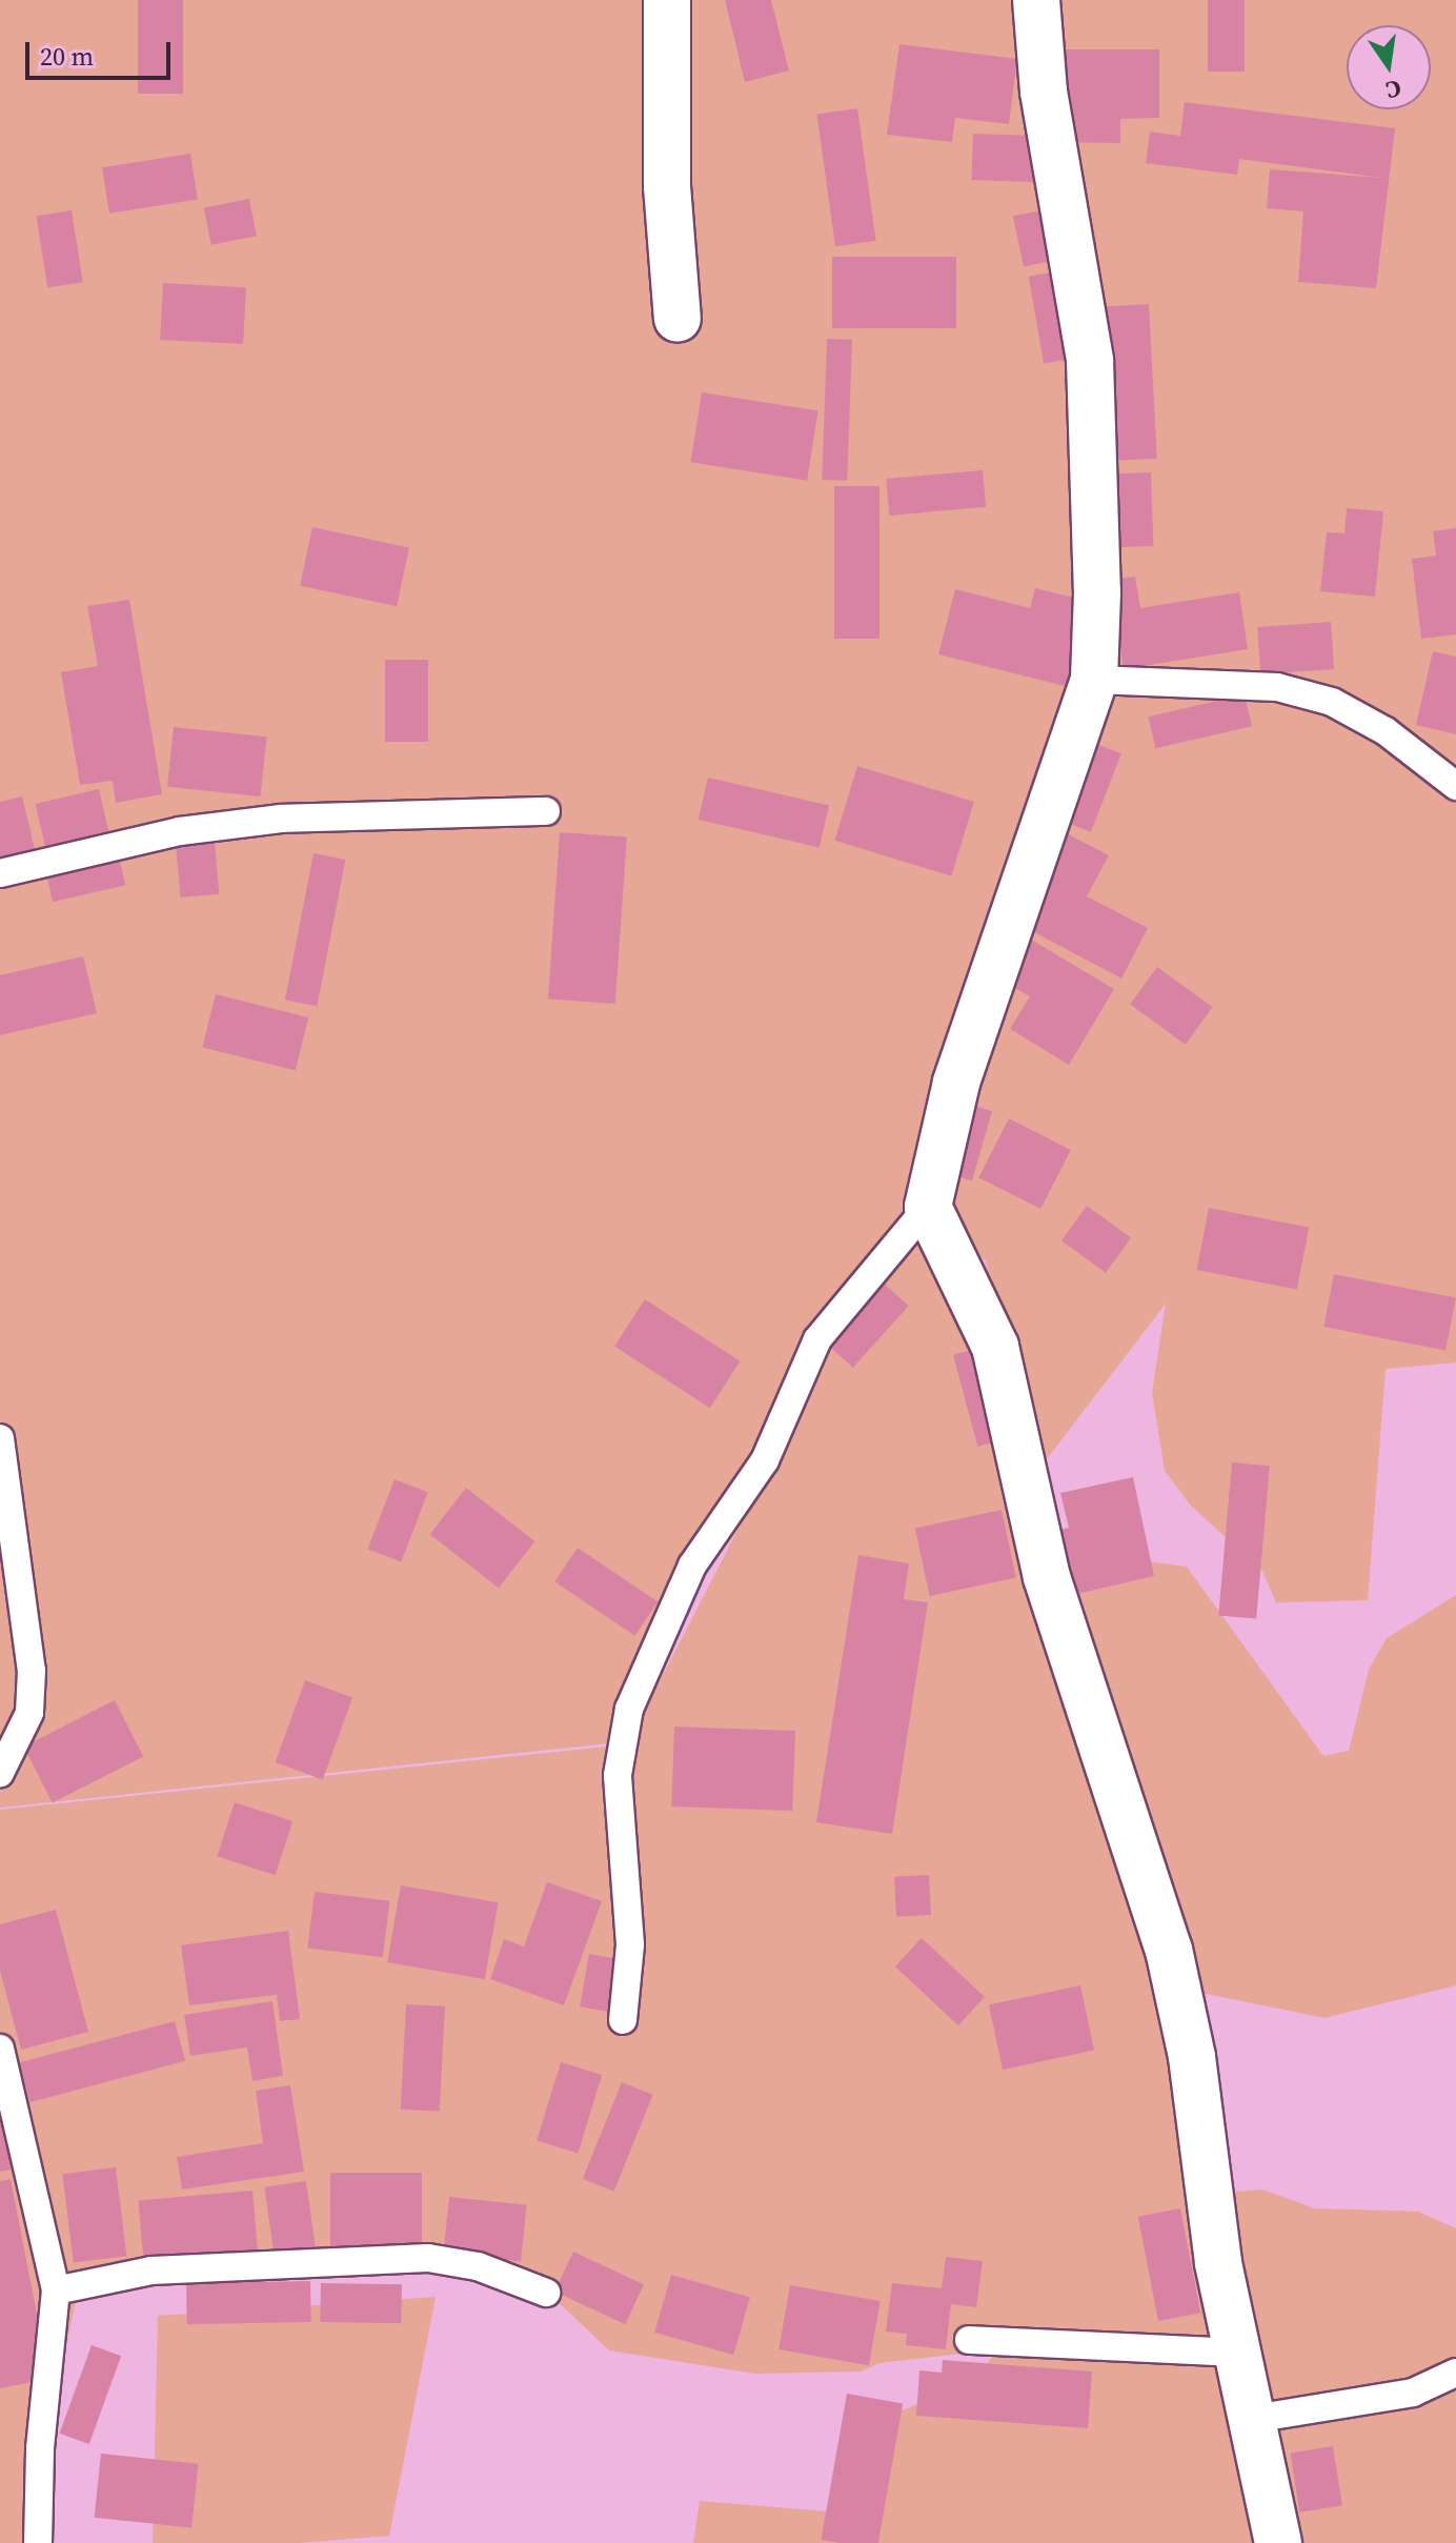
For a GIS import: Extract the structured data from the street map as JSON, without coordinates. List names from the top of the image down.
{
  "scale_bar": "20 m",
  "north": "bottom"
}
